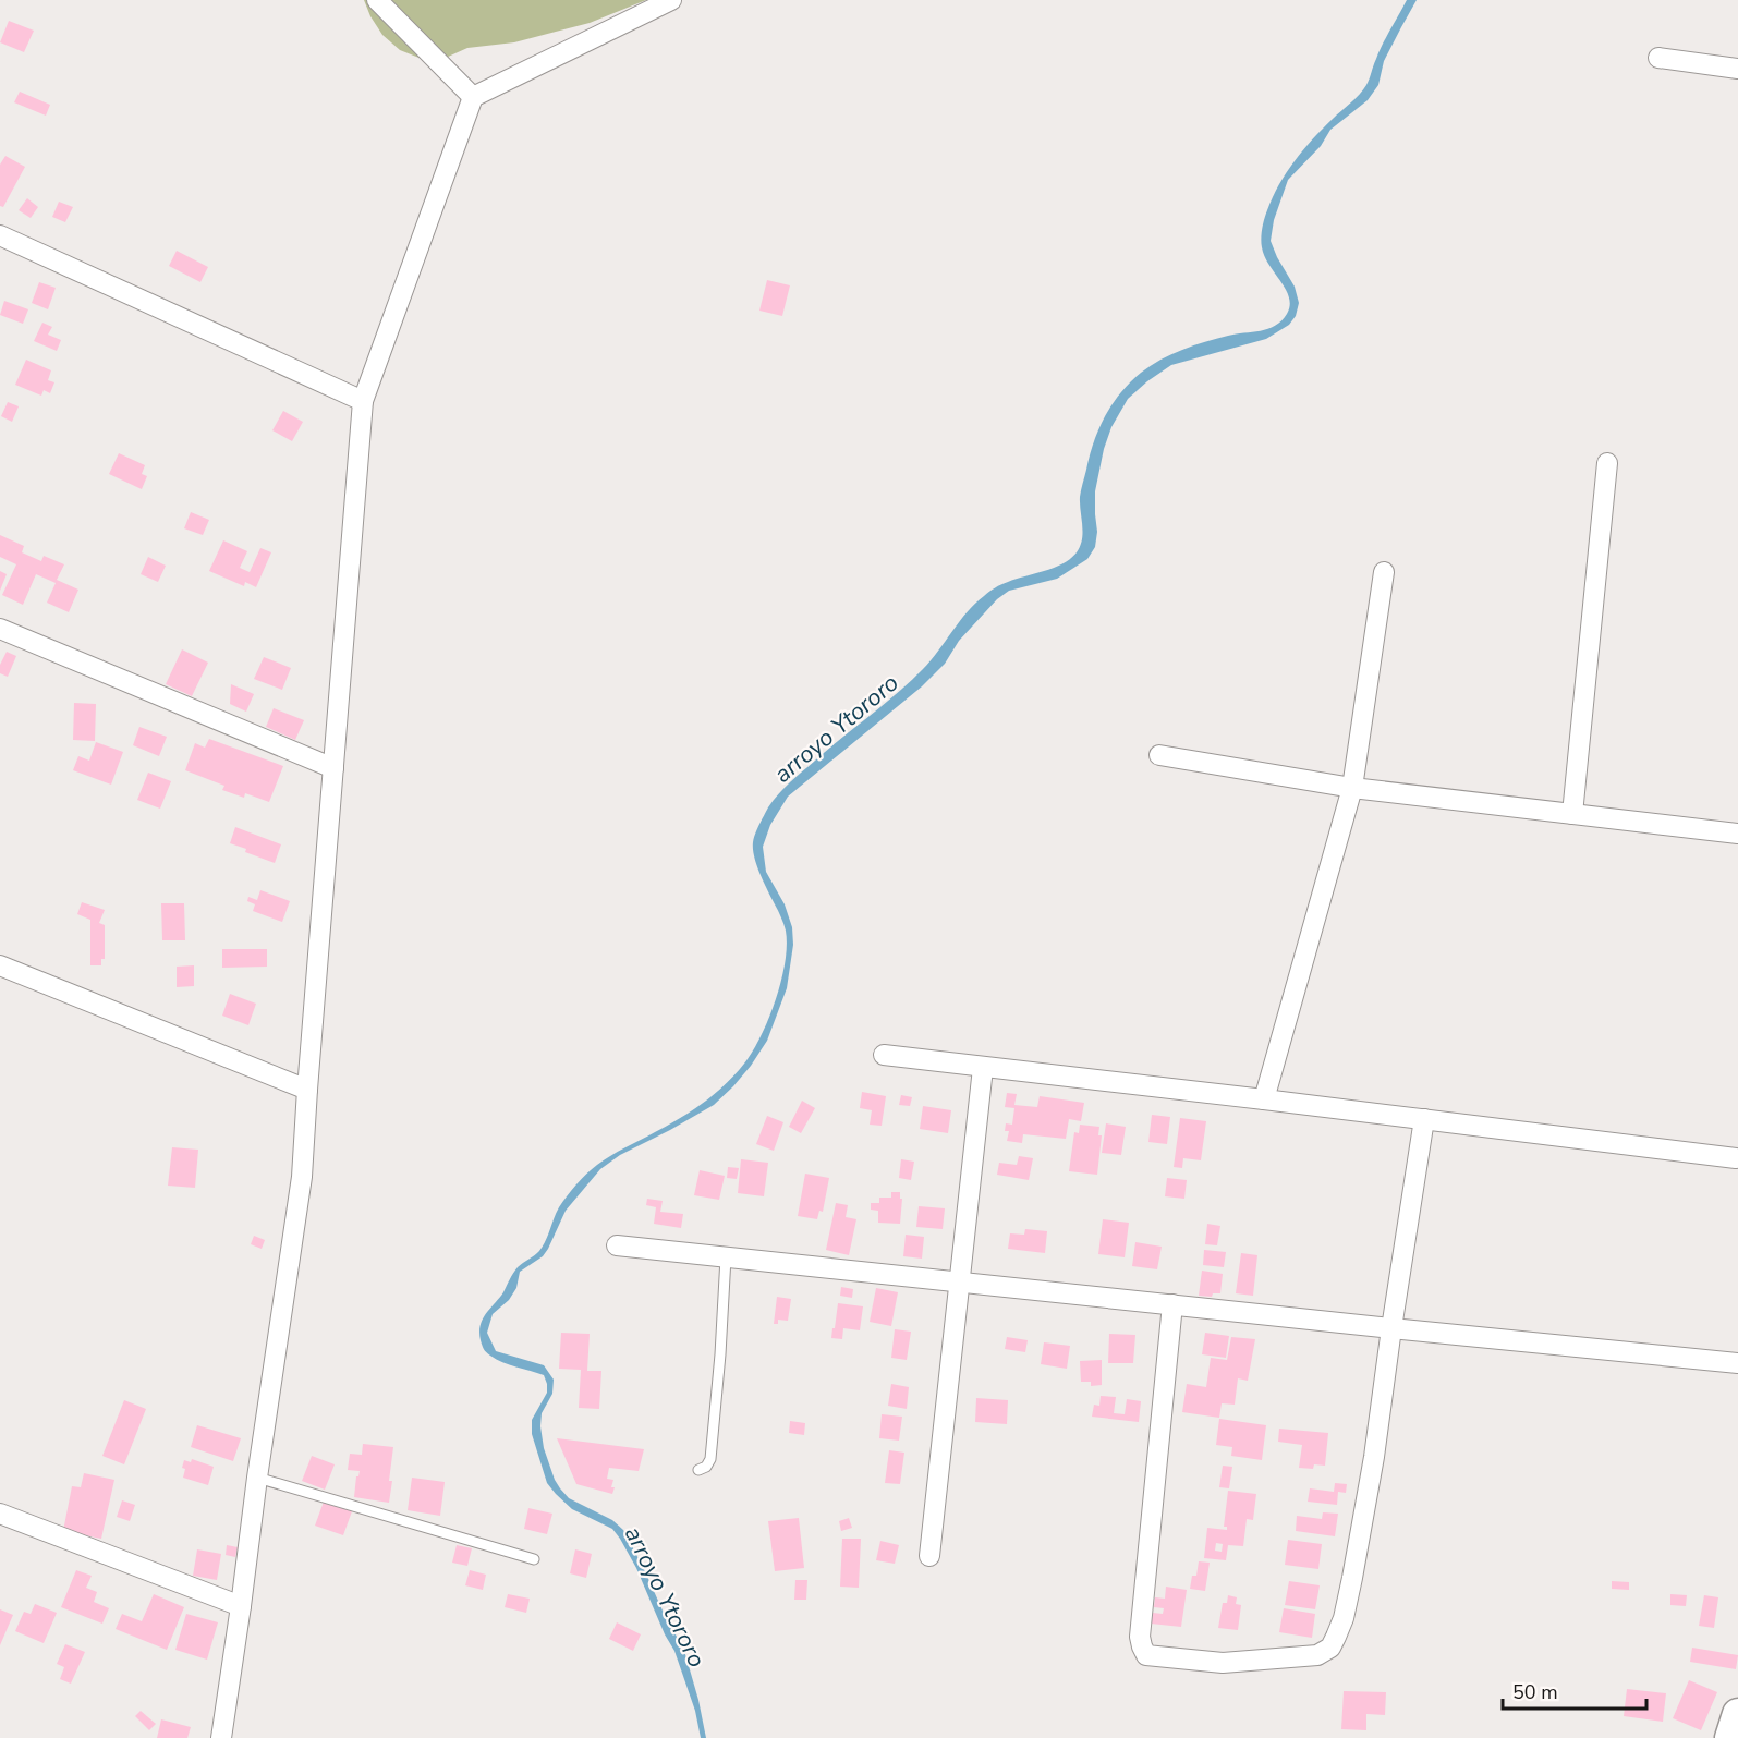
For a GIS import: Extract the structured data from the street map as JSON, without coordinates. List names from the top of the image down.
{
  "water": ["arroyo Ytororo"],
  "scale_bar": "50 m"
}
